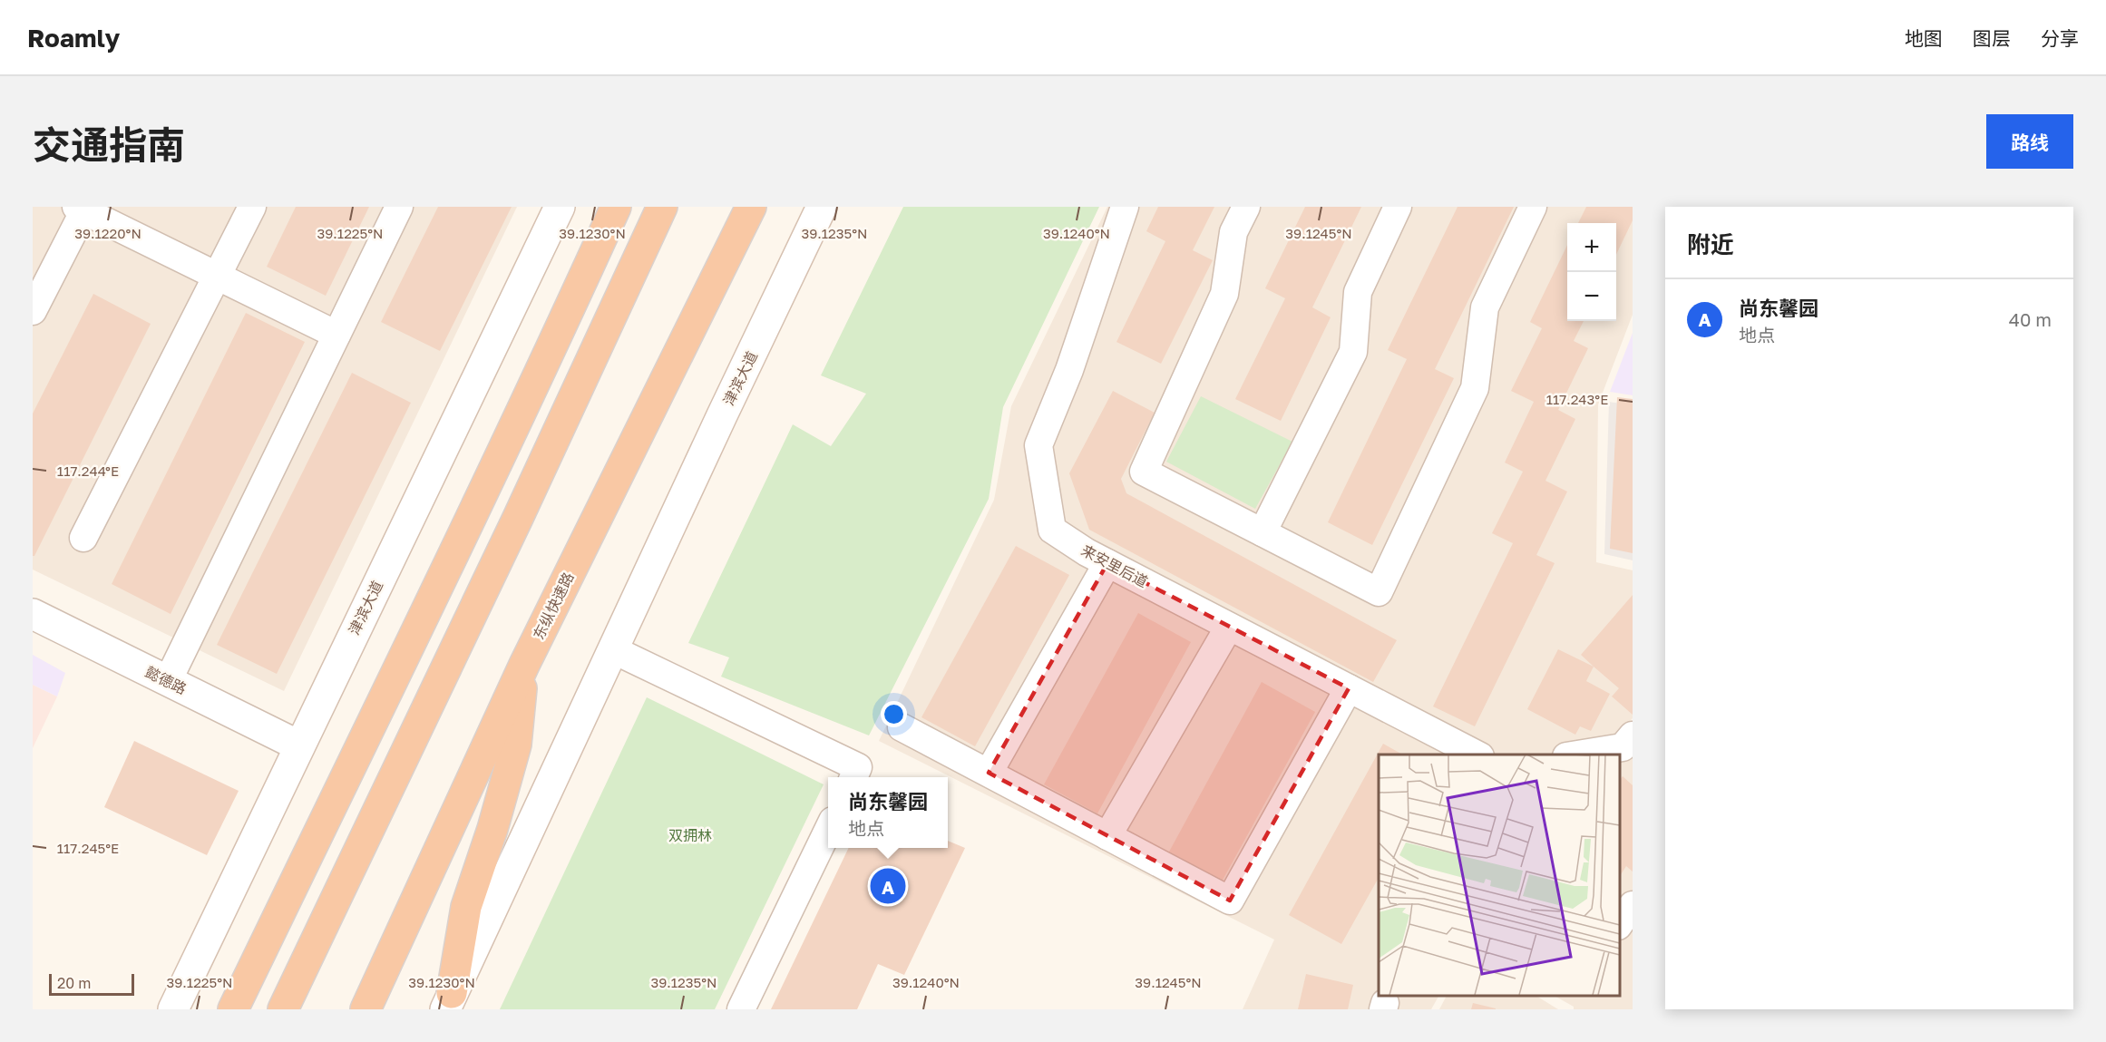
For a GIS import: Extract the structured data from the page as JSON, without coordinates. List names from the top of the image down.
{
  "streets": {
    "highway": ["东纵快速路"],
    "main road": ["津滨大道", "懿德路"],
    "street": ["来安里后道"]
  },
  "crossings": [
    ["津滨大道", "懿德路"]
  ],
  "parks": ["双拥林"],
  "scale_bar": "20 m",
  "page": {
    "header": "Roamly",
    "nav": ["地图", "图层", "分享"],
    "title": "交通指南",
    "buttons": "路线",
    "heading": "附近",
    "map_buttons": ["+", "−"],
    "list": [
      {
        "mark": "A",
        "name": "尚东馨园",
        "note": "地点",
        "value": "40 m"
      }
    ],
    "popup": ["尚东馨园", "地点"],
    "pins": "A",
    "scale": "20 m"
  },
  "coordinates": [
    "39.1220°N",
    "39.1225°N",
    "39.1230°N",
    "39.1235°N",
    "39.1240°N",
    "39.1245°N",
    "117.243°E",
    "117.244°E",
    "117.245°E"
  ]
}
